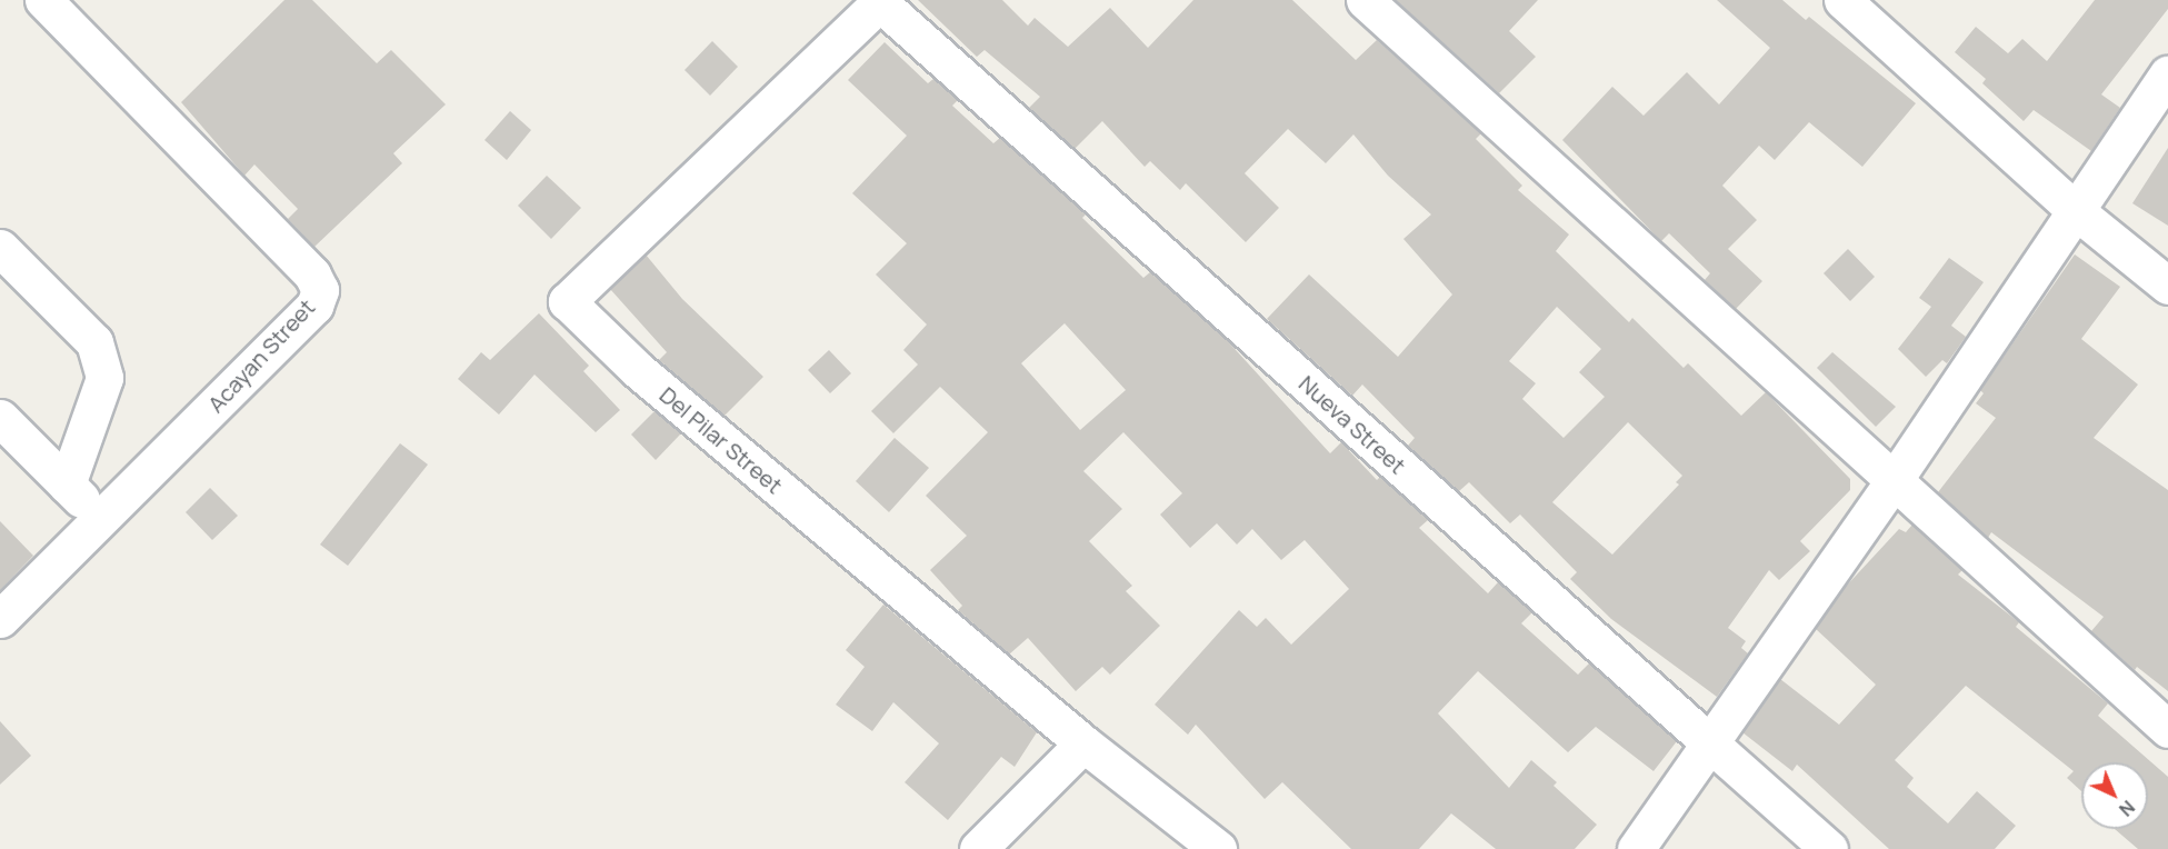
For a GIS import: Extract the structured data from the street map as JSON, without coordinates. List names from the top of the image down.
{
  "streets": {
    "street": ["Acayan Street", "Nueva Street", "Del Pilar Street"]
  },
  "crossings": [
    ["Nueva Street", "Del Pilar Street"]
  ],
  "north": "bottom right"
}
